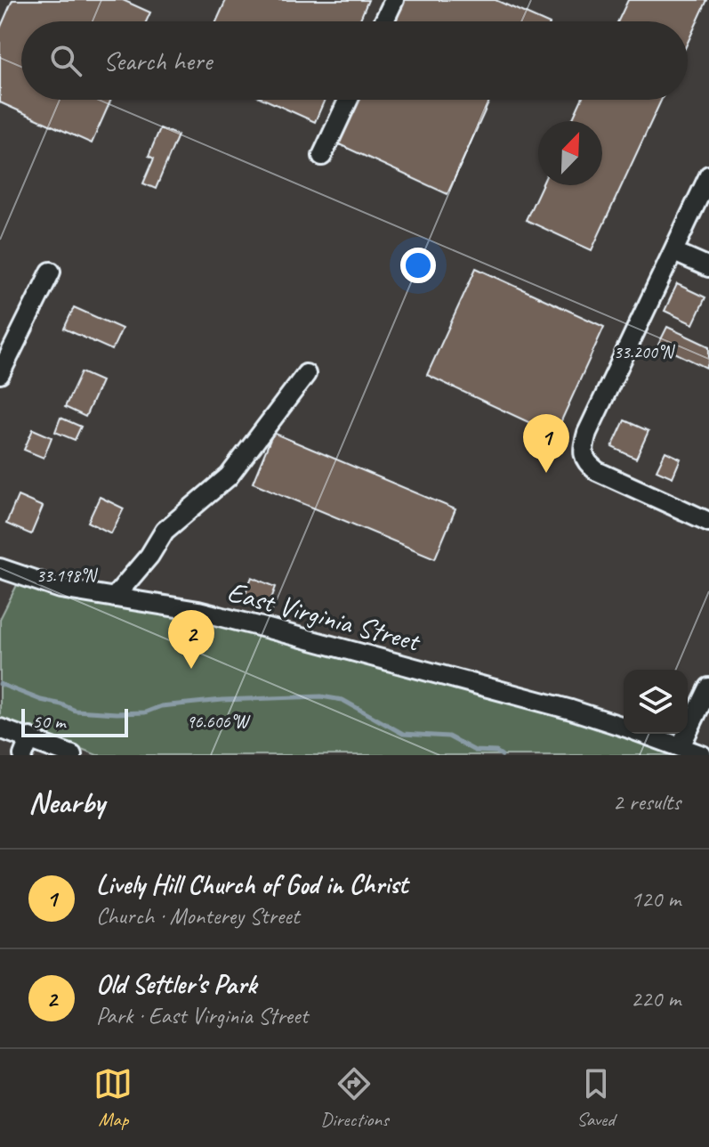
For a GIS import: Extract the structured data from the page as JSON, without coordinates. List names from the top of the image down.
{
  "streets": {
    "street": ["East Virginia Street"]
  },
  "scale_bar": "50 m",
  "north": "top right",
  "page": {
    "search": "Search here",
    "pins": ["1", "2"],
    "scale": "50 m",
    "heading": ["Nearby", "2 results"],
    "list": [
      {
        "mark": "1",
        "name": "Lively Hill Church of God in Christ",
        "note": "Church · Monterey Street",
        "value": "120 m"
      },
      {
        "mark": "2",
        "name": "Old Settler's Park",
        "note": "Park · East Virginia Street",
        "value": "220 m"
      }
    ],
    "nav": ["Map", "Directions", "Saved"]
  },
  "coordinates": ["33.200°N", "33.198°N", "96.606°W"]
}
